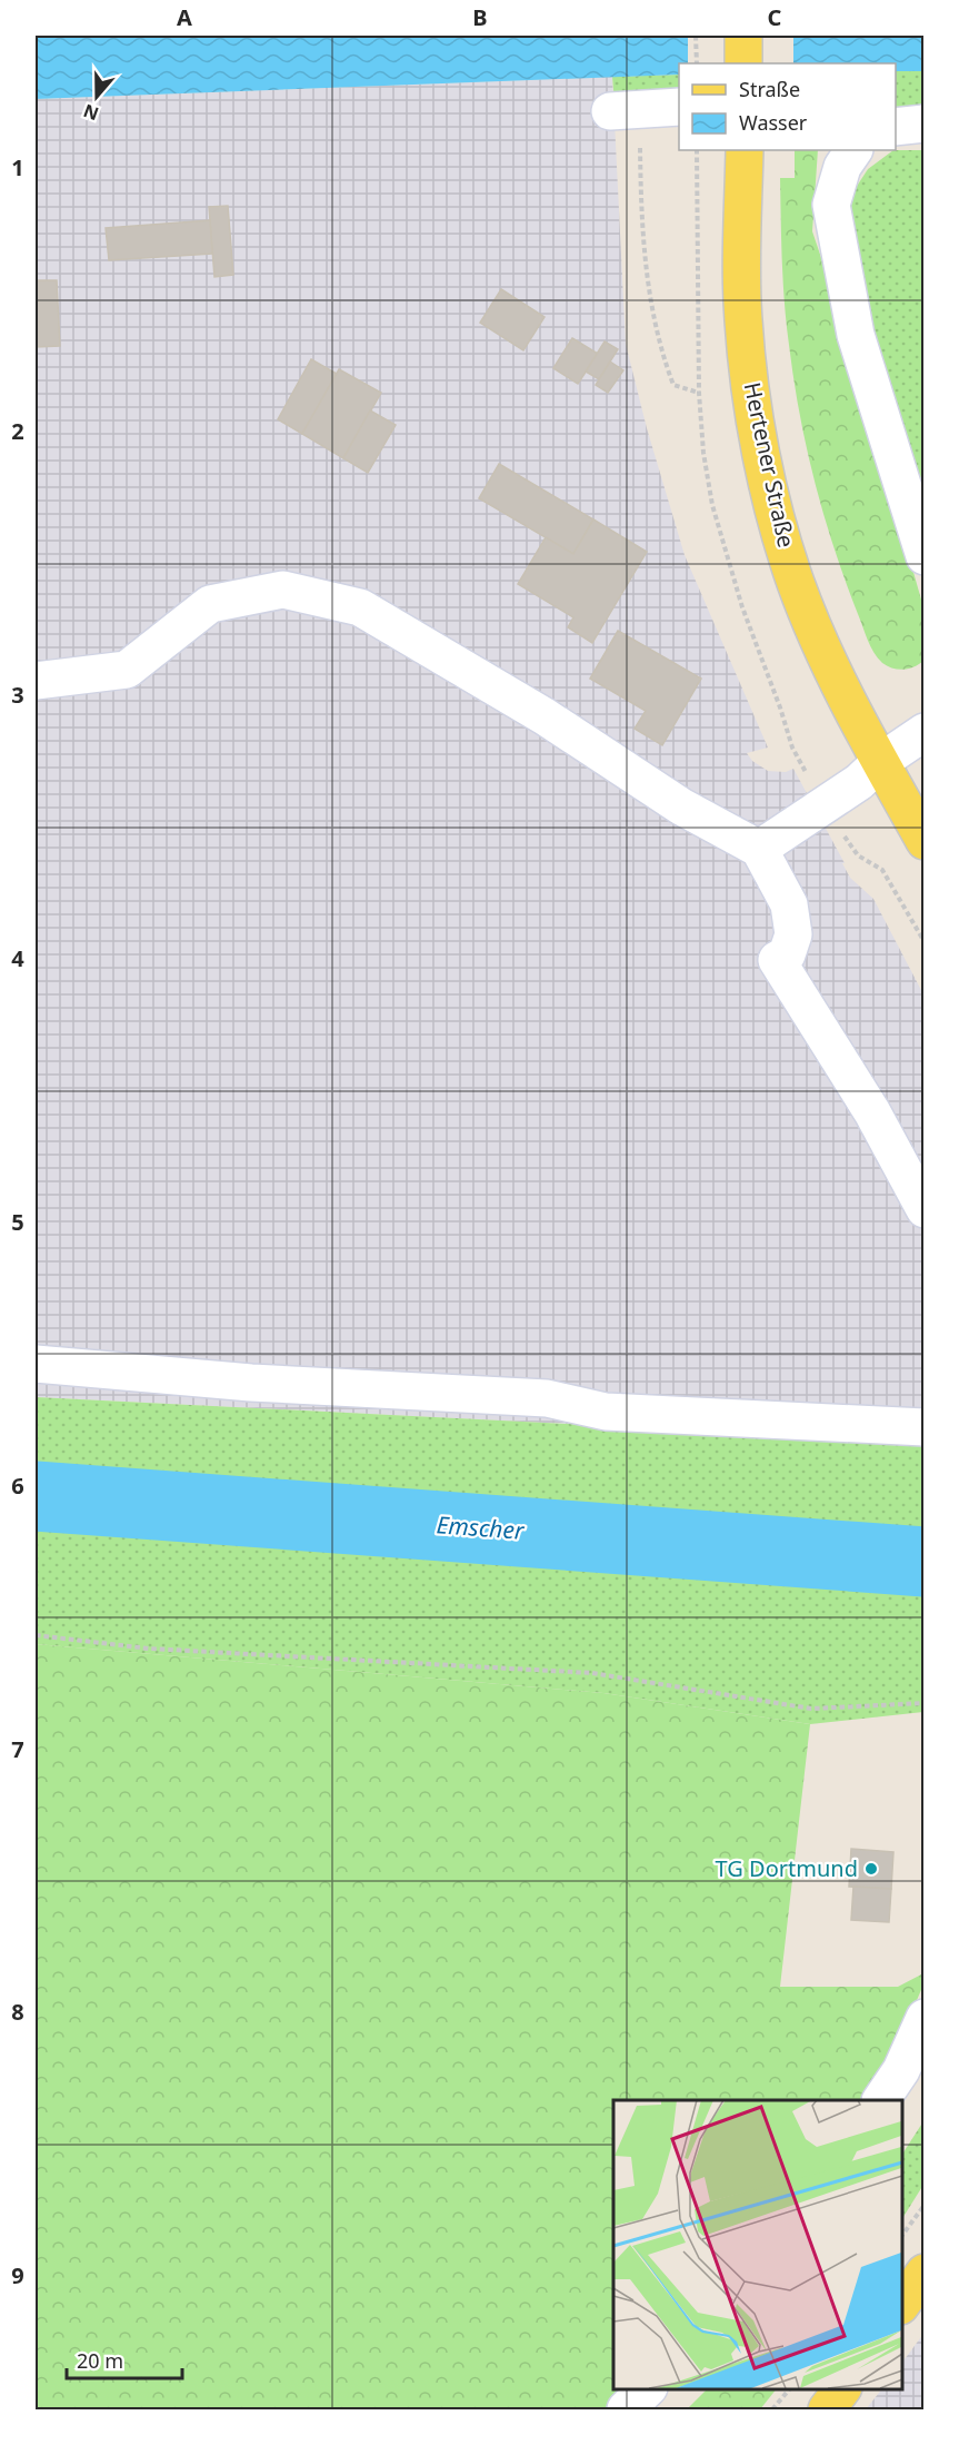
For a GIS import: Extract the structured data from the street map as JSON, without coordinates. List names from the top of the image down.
{
  "streets": {
    "main road": ["Hertener Straße"]
  },
  "water": ["Emscher"],
  "places": ["TG Dortmund"],
  "legend": ["Straße", "Wasser"],
  "scale_bar": "20 m",
  "north": "bottom",
  "grid": {
    "columns": ["A", "B", "C"],
    "rows": [
      "1",
      "2",
      "3",
      "4",
      "5",
      "6",
      "7",
      "8",
      "9"
    ]
  }
}
